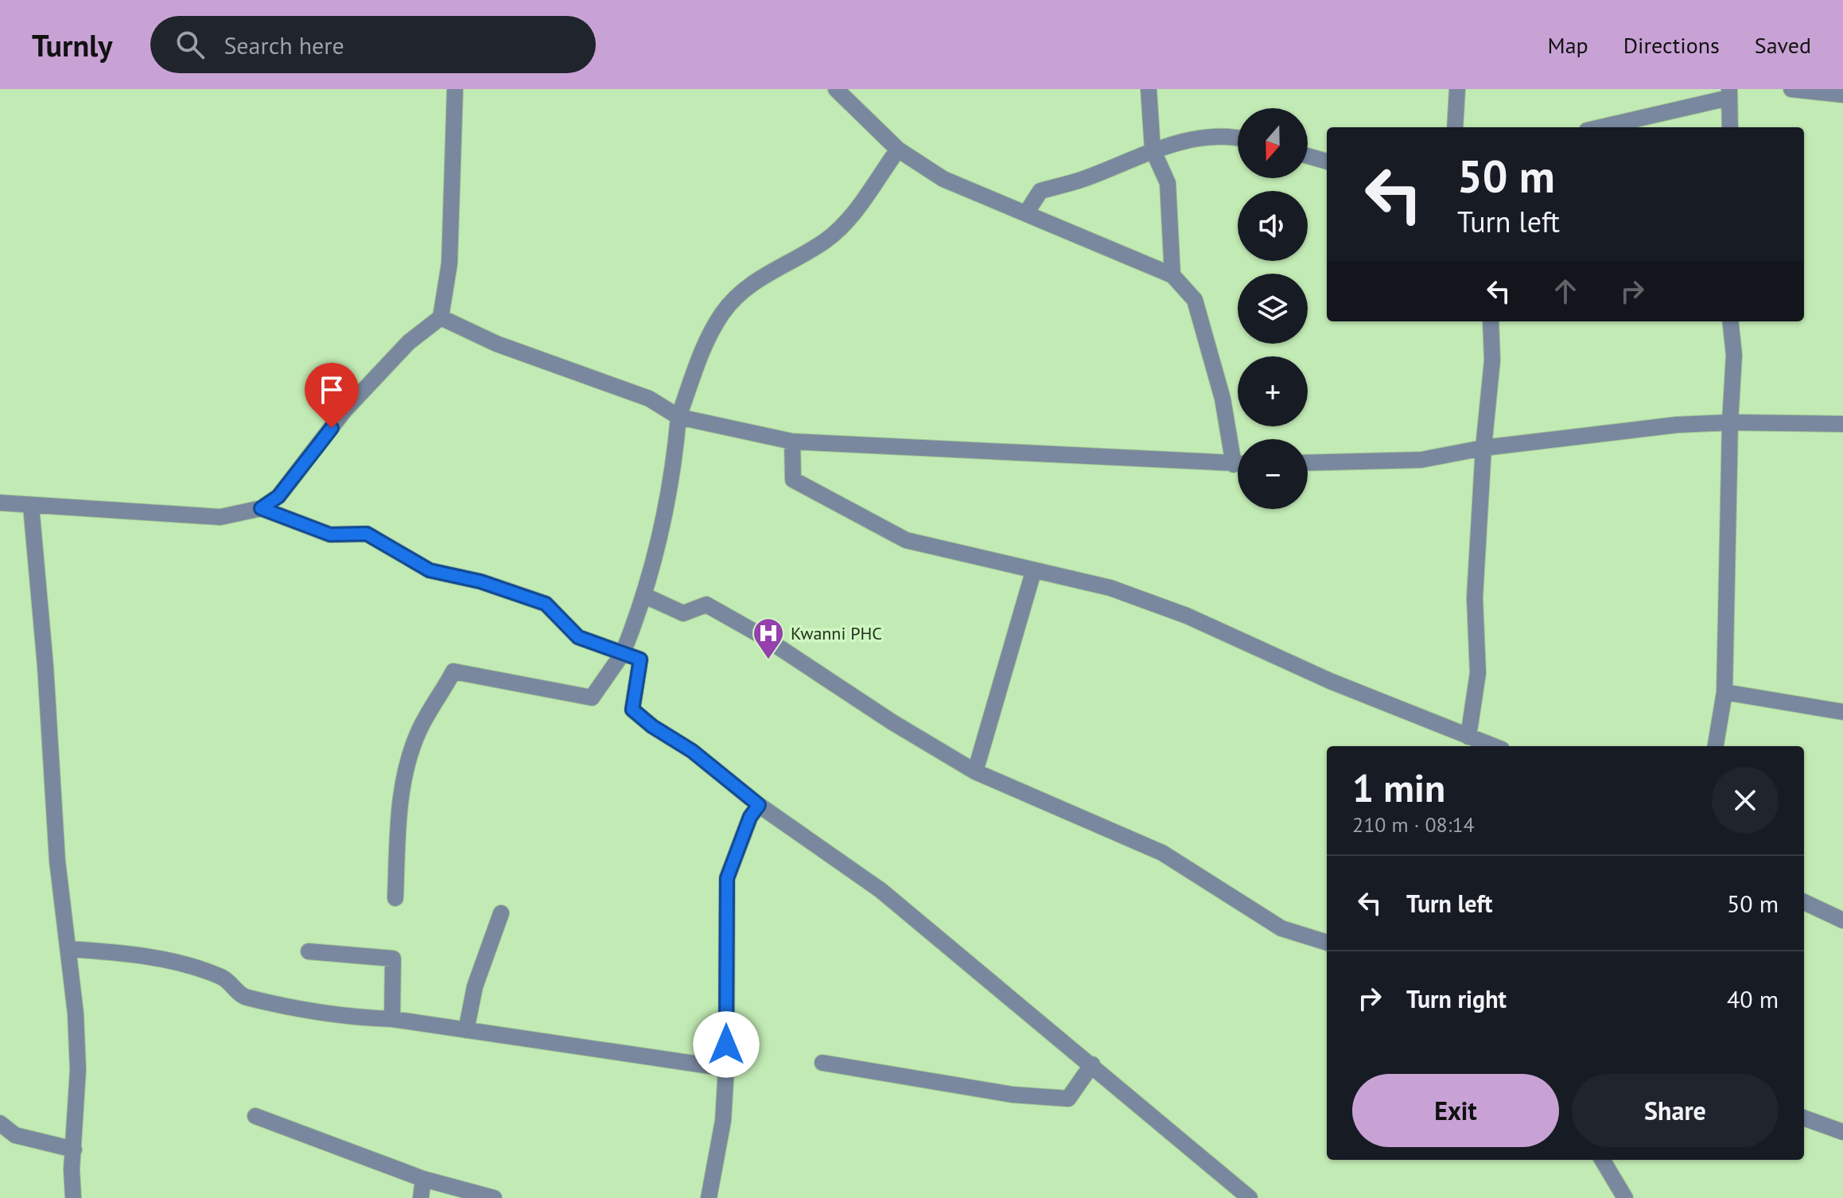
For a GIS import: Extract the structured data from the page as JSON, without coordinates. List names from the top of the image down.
{
  "places": {
    "hospital": ["Kwanni PHC"]
  },
  "north": "bottom",
  "page": {
    "header": "Turnly",
    "search": "Search here",
    "nav": ["Map", "Directions", "Saved"],
    "map_buttons": ["+", "−"],
    "turn": ["50 m", "Turn left"],
    "heading": ["1 min", "210 m · 08:14"],
    "list": [
      {
        "name": "Turn left",
        "value": "50 m"
      },
      {
        "name": "Turn right",
        "value": "40 m"
      }
    ],
    "buttons": ["Exit", "Share"]
  }
}
